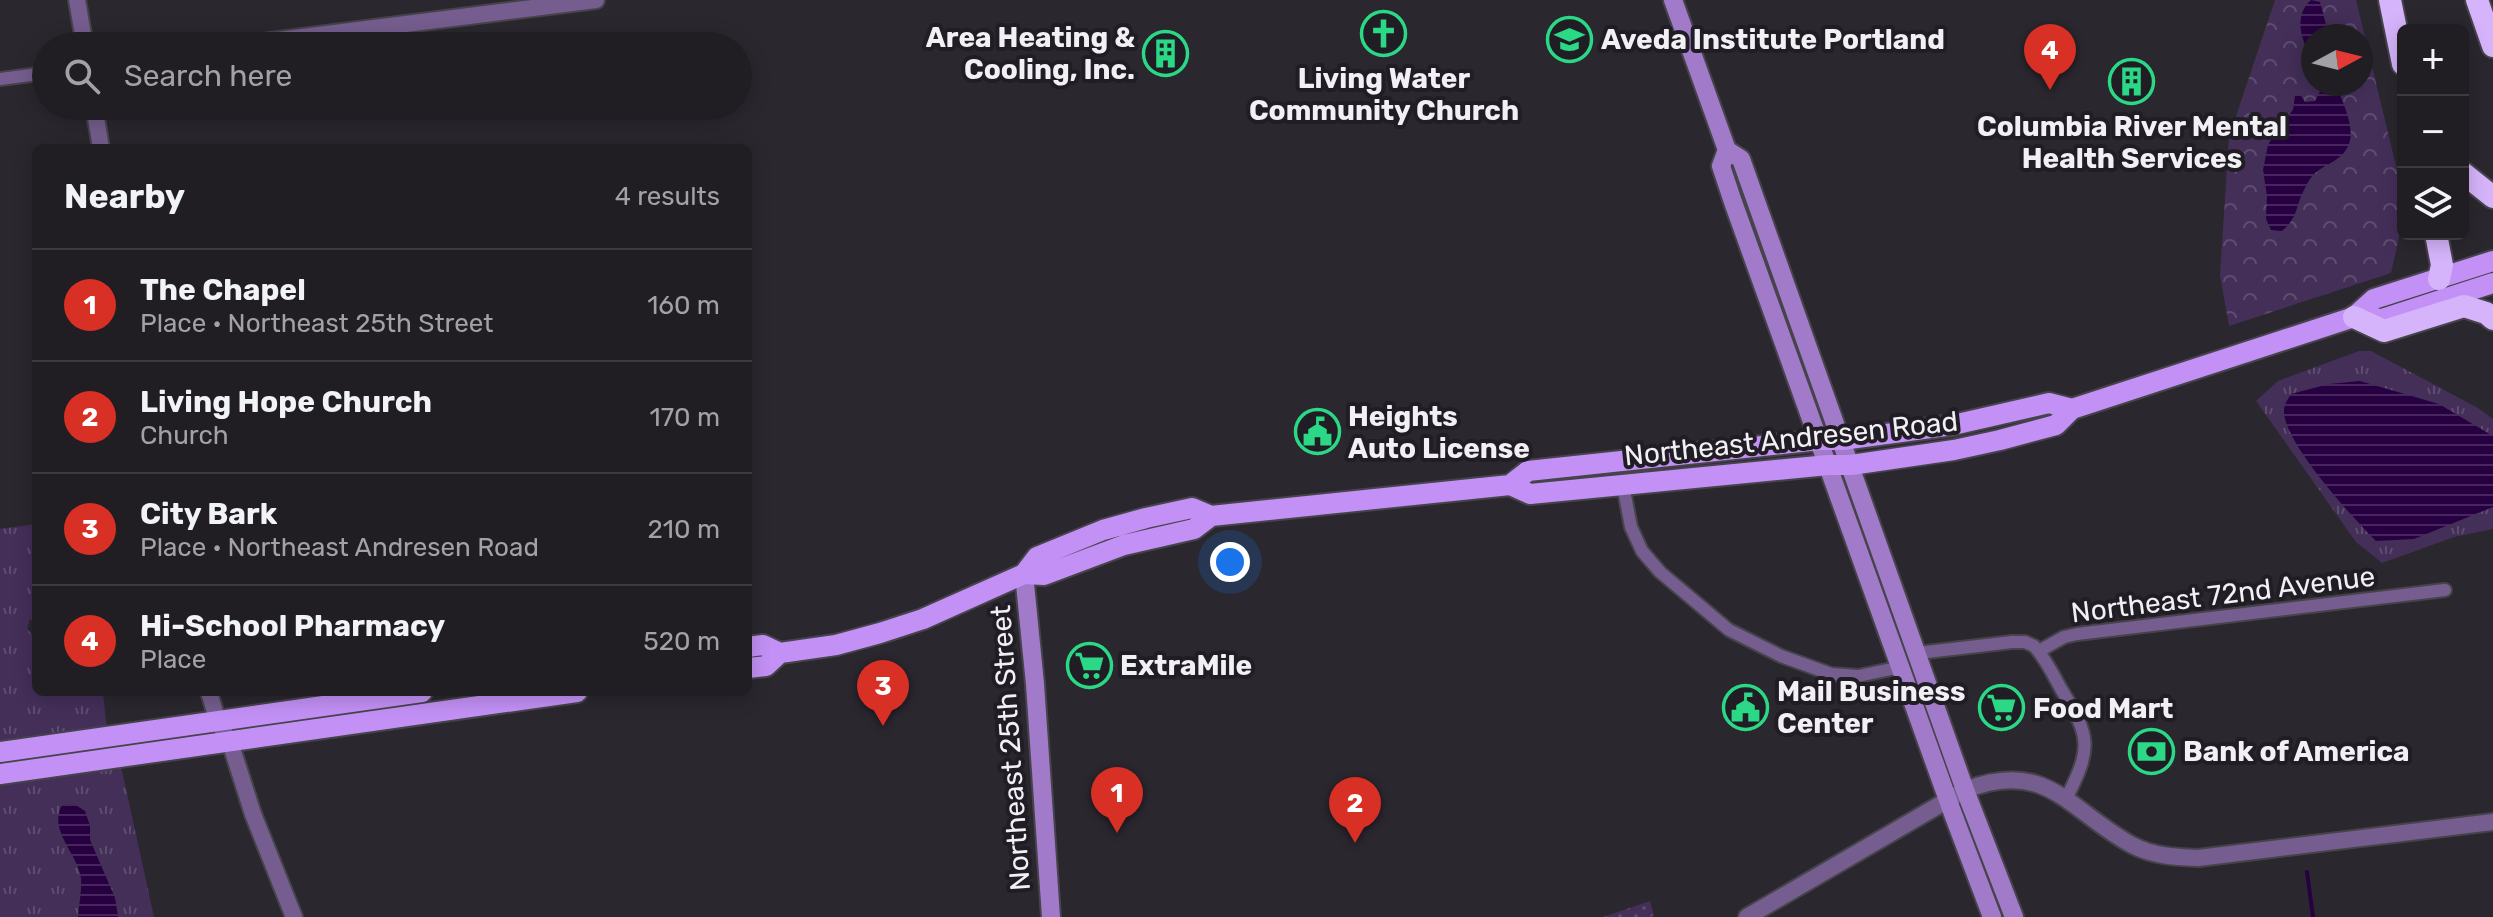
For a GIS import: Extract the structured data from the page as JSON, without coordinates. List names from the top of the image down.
{
  "streets": {
    "main road": ["Northeast Andresen Road", "Northeast 25th Street"],
    "street": ["Northeast 72nd Avenue"]
  },
  "crossings": [
    ["Northeast Andresen Road", "Northeast 25th Street"]
  ],
  "places": {
    "church": ["Living Water Community Church"],
    "school or university": ["Aveda Institute Portland"],
    "building": ["Area Heating & Cooling, Inc.", "Columbia River Mental Health Services"],
    "public building": ["Heights Auto License", "Mail Business Center"],
    "supermarket": ["ExtraMile", "Food Mart"],
    "bank": ["Bank of America"]
  },
  "north": "right",
  "page": {
    "map_buttons": ["+", "−"],
    "pins": [
      "4",
      "3",
      "1",
      "2"
    ],
    "search": "Search here",
    "heading": ["Nearby", "4 results"],
    "list": [
      {
        "mark": "1",
        "name": "The Chapel",
        "note": "Place · Northeast 25th Street",
        "value": "160 m"
      },
      {
        "mark": "2",
        "name": "Living Hope Church",
        "note": "Church",
        "value": "170 m"
      },
      {
        "mark": "3",
        "name": "City Bark",
        "note": "Place · Northeast Andresen Road",
        "value": "210 m"
      },
      {
        "mark": "4",
        "name": "Hi-School Pharmacy",
        "note": "Place",
        "value": "520 m"
      }
    ]
  }
}
